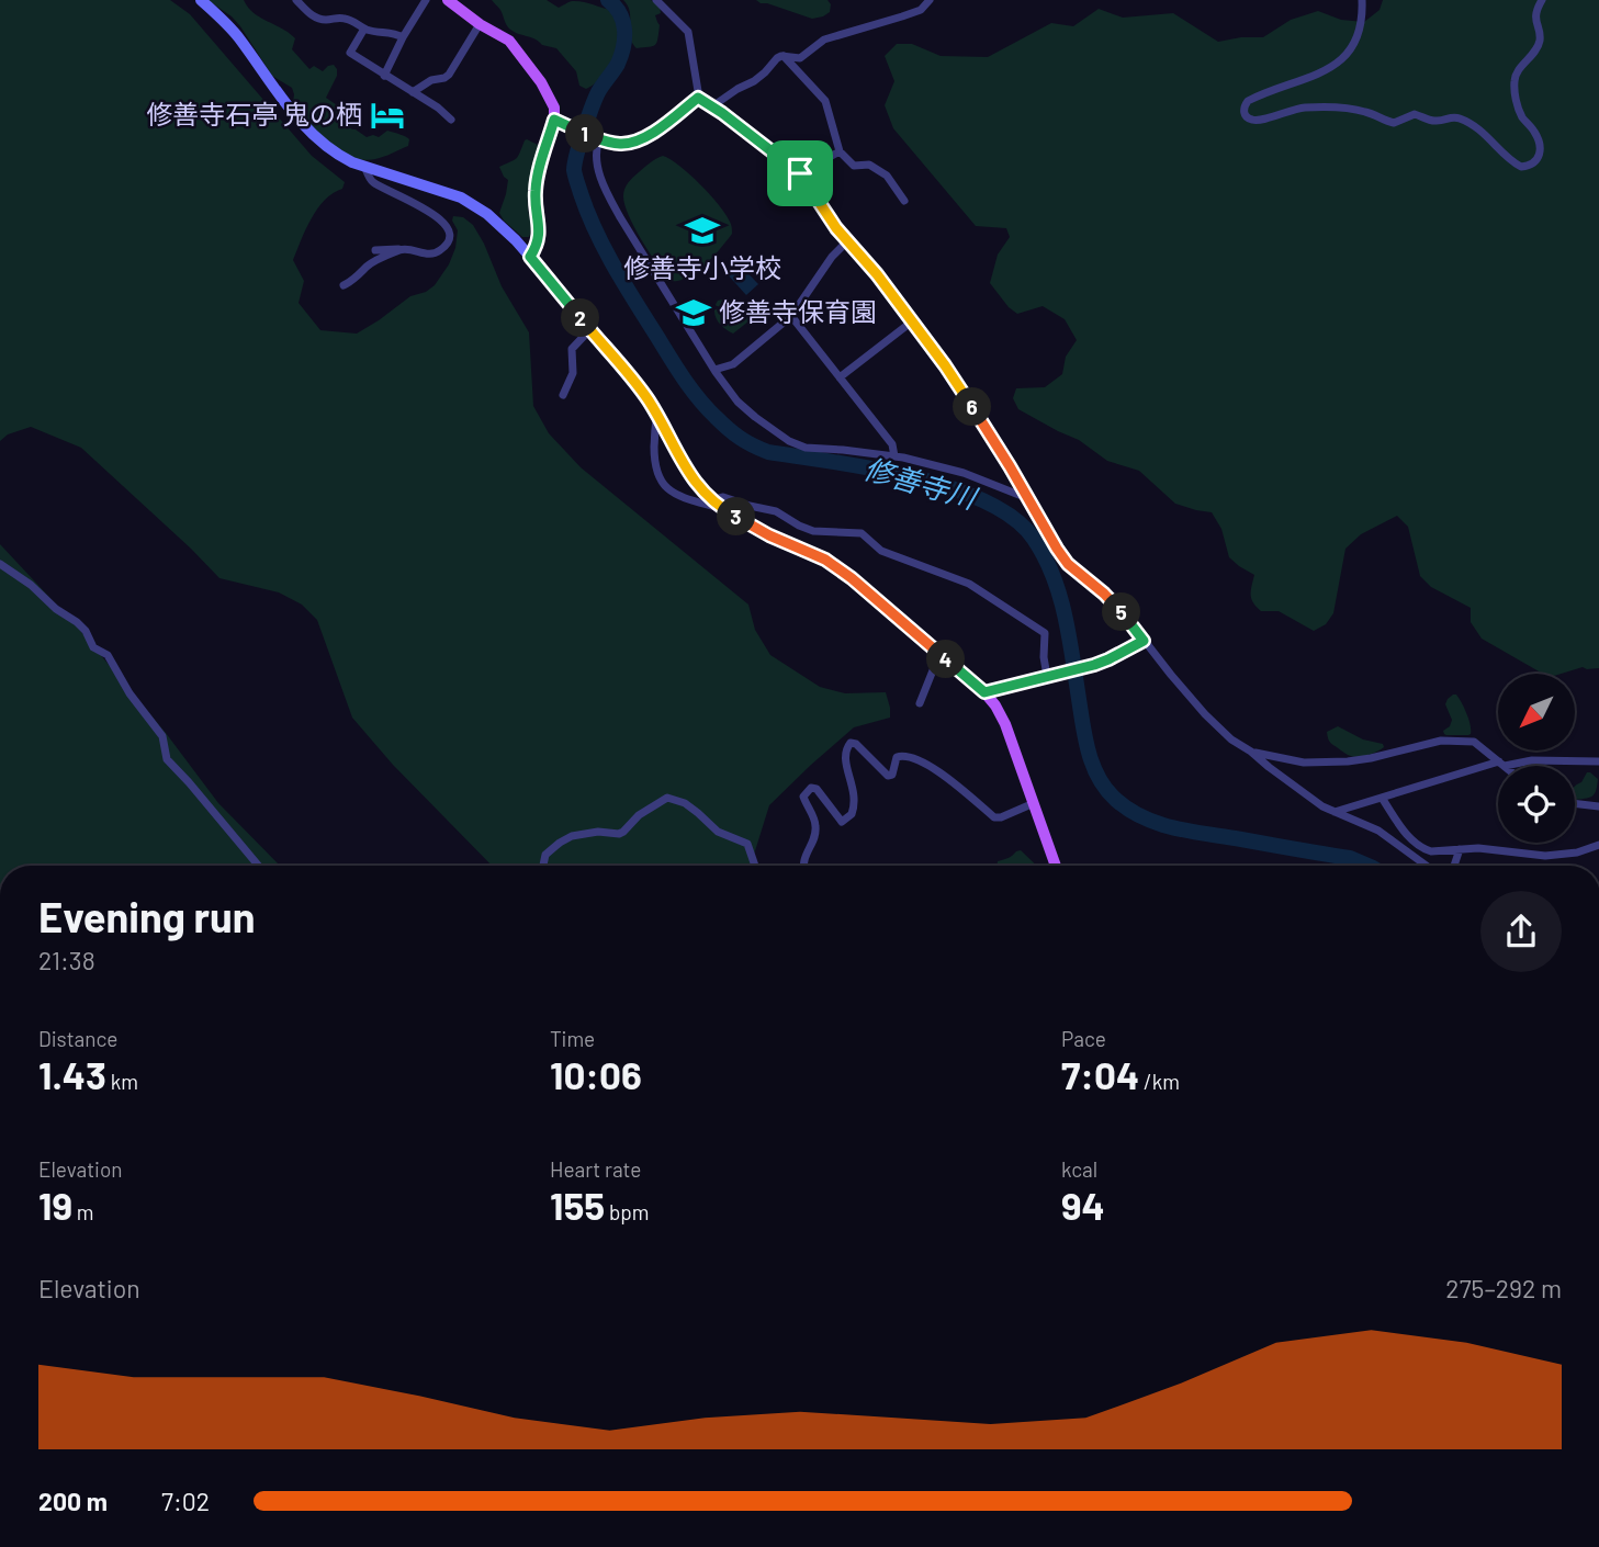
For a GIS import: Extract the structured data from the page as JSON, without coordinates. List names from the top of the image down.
{
  "water": ["修善寺川"],
  "places": {
    "hotel": ["修善寺石亭 鬼の栖"],
    "school or university": ["修善寺小学校", "修善寺保育園"]
  },
  "north": "bottom left",
  "page": {
    "pins": [
      "1",
      "2",
      "6",
      "3",
      "5",
      "4"
    ],
    "heading": ["Evening run", "21:38"],
    "stats": [
      ["Distance", "1.43 km"],
      ["Time", "10:06"],
      ["Pace", "7:04 /km"],
      ["Elevation", "19 m"],
      ["Heart rate", "155 bpm"],
      ["kcal", "94"]
    ],
    "chart": ["Elevation", "275–292 m"],
    "list": [
      {
        "name": "200 m",
        "note": "7:02"
      }
    ]
  }
}
